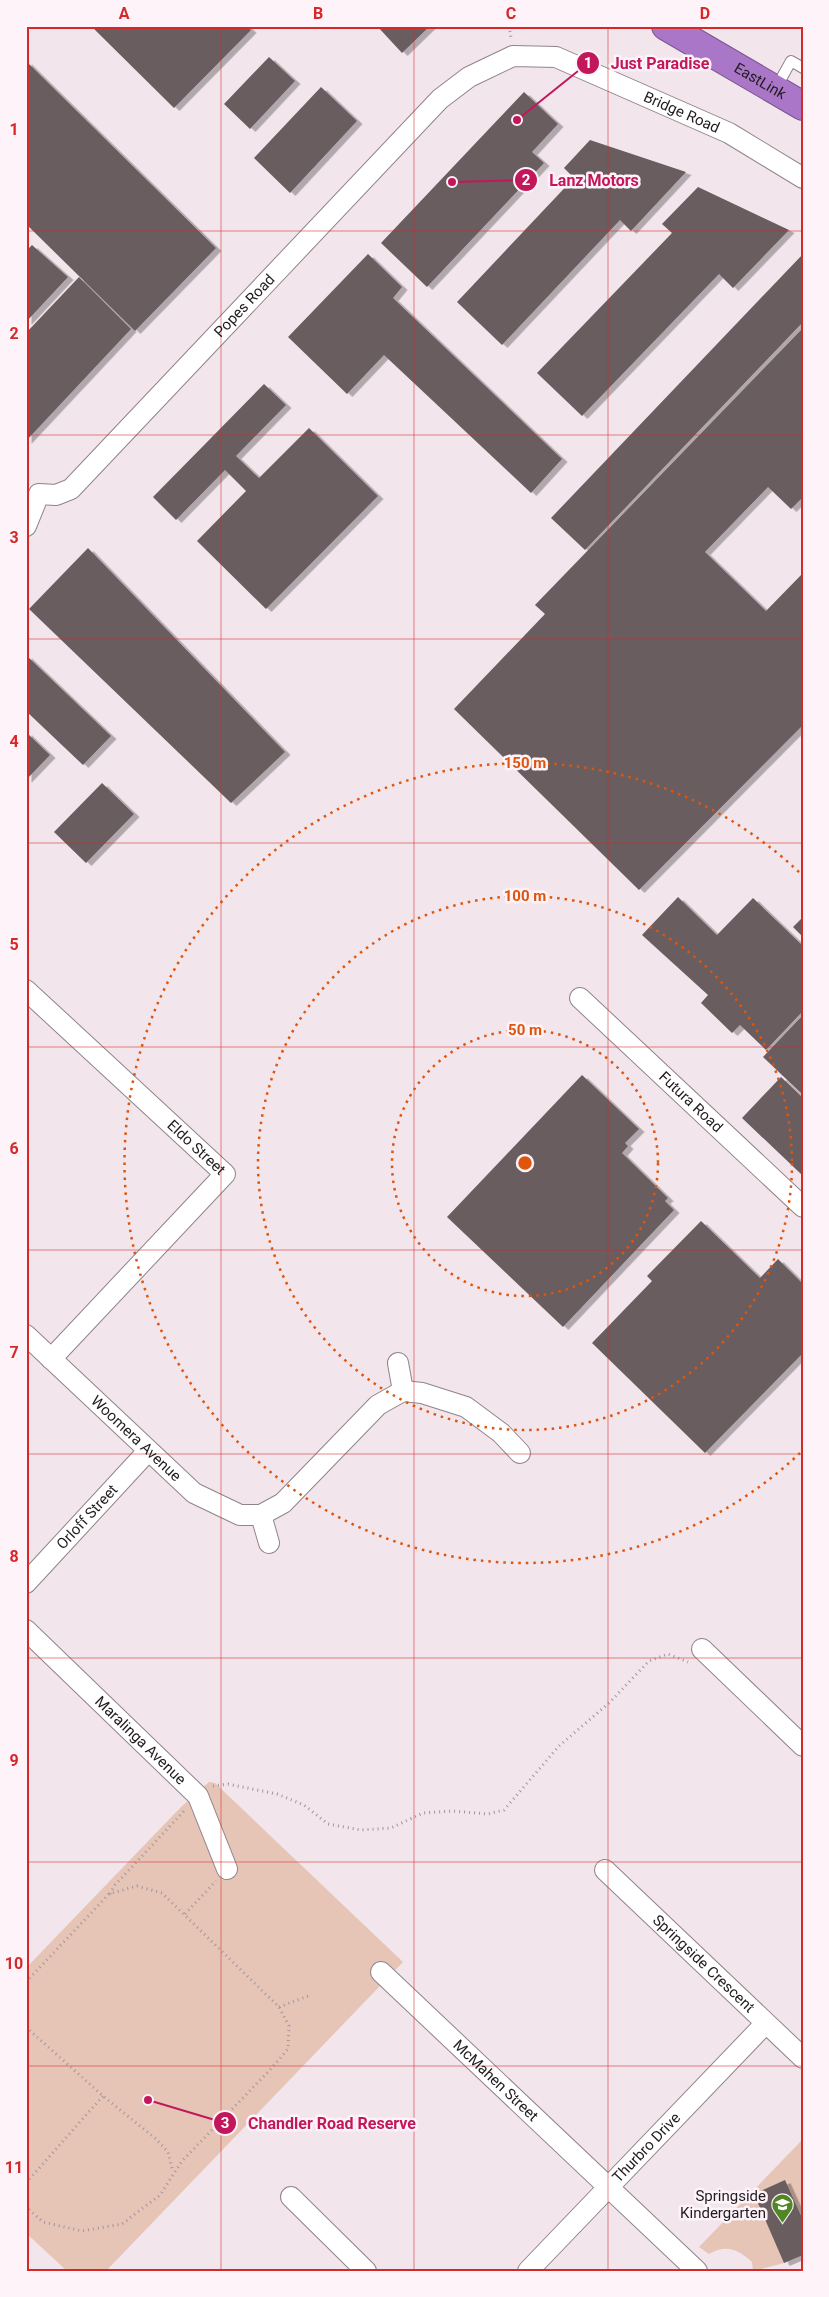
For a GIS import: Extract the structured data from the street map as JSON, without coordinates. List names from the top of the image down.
{
  "streets": {
    "highway": ["EastLink"],
    "street": [
      "Bridge Road",
      "Popes Road",
      "Futura Road",
      "Eldo Street",
      "Woomera Avenue",
      "Orloff Street",
      "Maralinga Avenue",
      "Springside Crescent",
      "McMahen Street",
      "Thurbro Drive"
    ]
  },
  "crossings": [
    ["Bridge Road", "Popes Road"],
    ["Eldo Street", "Woomera Avenue"],
    ["Woomera Avenue", "Orloff Street"],
    ["Springside Crescent", "Thurbro Drive"],
    ["McMahen Street", "Thurbro Drive"]
  ],
  "places": {
    "other": ["Just Paradise", "Lanz Motors", "Chandler Road Reserve"],
    "school or university": ["Springside Kindergarten"]
  },
  "grid": {
    "columns": [
      "A",
      "B",
      "C",
      "D"
    ],
    "rows": [
      "1",
      "2",
      "3",
      "4",
      "5",
      "6",
      "7",
      "8",
      "9",
      "10",
      "11"
    ]
  },
  "rings": ["150 m", "100 m", "50 m"]
}
